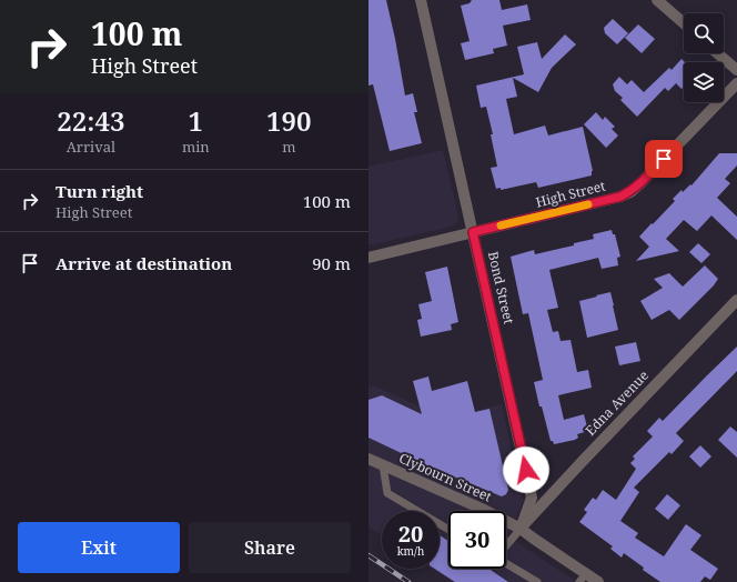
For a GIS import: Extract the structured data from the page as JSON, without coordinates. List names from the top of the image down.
{
  "streets": {
    "street": [
      "High Street",
      "Bond Street",
      "Edna Avenue",
      "Clybourn Street"
    ]
  },
  "crossings": [
    ["High Street", "Bond Street"],
    ["Bond Street", "Edna Avenue"],
    ["Bond Street", "Clybourn Street"],
    ["Edna Avenue", "Clybourn Street"]
  ],
  "page": {
    "turn": ["100 m", "High Street"],
    "eta": [
      "22:43",
      "Arrival",
      "1",
      "min",
      "190",
      "m"
    ],
    "list": [
      {
        "name": "Turn right",
        "note": "High Street",
        "value": "100 m"
      },
      {
        "name": "Arrive at destination",
        "value": "90 m"
      }
    ],
    "speed": "20 km/h",
    "limit": "30",
    "buttons": ["Exit", "Share"]
  }
}
